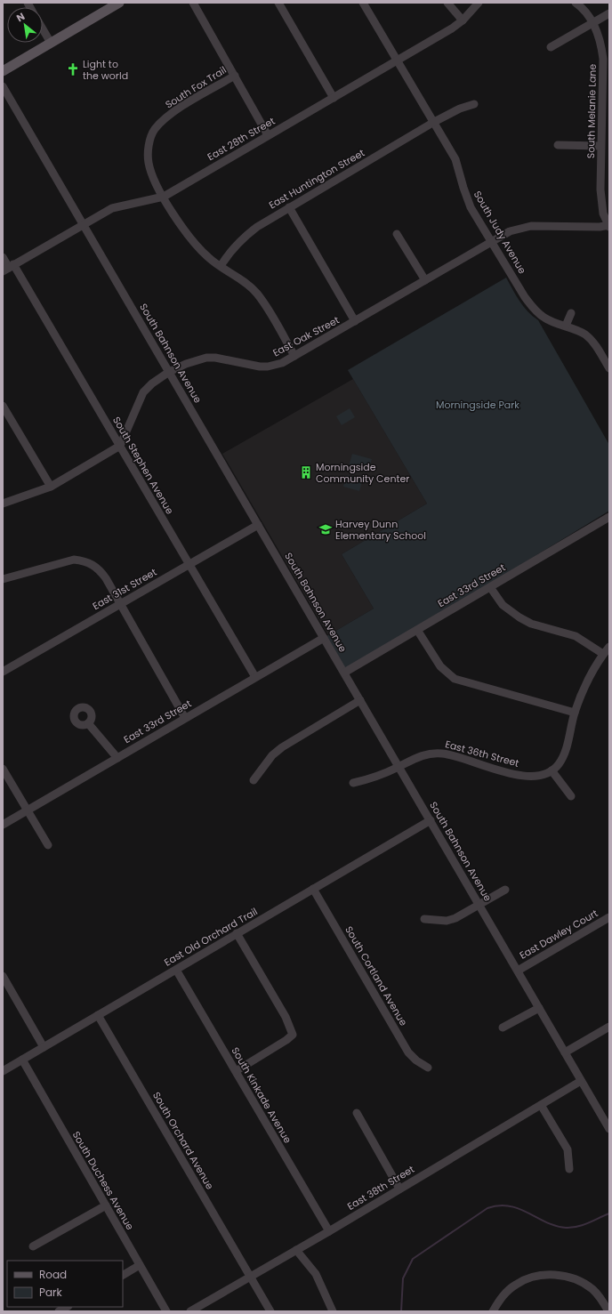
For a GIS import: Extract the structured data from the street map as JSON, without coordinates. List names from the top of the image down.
{
  "streets": {
    "street": [
      "South Fox Trail",
      "South Melanie Lane",
      "East 28th Street",
      "East Huntington Street",
      "South Judy Avenue",
      "East Oak Street",
      "South Bahnson Avenue",
      "South Stephen Avenue",
      "East 33rd Street",
      "East 31st Street",
      "East 36th Street",
      "East Dawley Court",
      "East Old Orchard Trail",
      "South Cortland Avenue",
      "South Kinkade Avenue",
      "South Orchard Avenue",
      "South Duchess Avenue",
      "East 38th Street"
    ]
  },
  "crossings": [
    ["South Fox Trail", "East 28th Street"],
    ["South Fox Trail", "East Huntington Street"],
    ["South Fox Trail", "East Oak Street"],
    ["South Melanie Lane", "East Oak Street"],
    ["East 28th Street", "South Judy Avenue"],
    ["East 28th Street", "South Bahnson Avenue"],
    ["East 28th Street", "South Stephen Avenue"],
    ["East Huntington Street", "South Judy Avenue"],
    ["South Judy Avenue", "East Oak Street"],
    ["East Oak Street", "South Bahnson Avenue"],
    ["East Oak Street", "South Stephen Avenue"],
    ["South Bahnson Avenue", "East 33rd Street"],
    ["South Bahnson Avenue", "East 31st Street"],
    ["South Bahnson Avenue", "East 36th Street"],
    ["South Bahnson Avenue", "East Dawley Court"],
    ["South Bahnson Avenue", "East Old Orchard Trail"],
    ["South Bahnson Avenue", "East 38th Street"],
    ["South Stephen Avenue", "East 33rd Street"],
    ["South Stephen Avenue", "East 31st Street"],
    ["East Old Orchard Trail", "South Cortland Avenue"],
    ["East Old Orchard Trail", "South Kinkade Avenue"],
    ["East Old Orchard Trail", "South Orchard Avenue"],
    ["East Old Orchard Trail", "South Duchess Avenue"],
    ["South Kinkade Avenue", "East 38th Street"],
    ["South Orchard Avenue", "East 38th Street"]
  ],
  "parks": ["Morningside Park"],
  "places": {
    "church": ["Light to the world"],
    "building": ["Morningside Community Center"],
    "school or university": ["Harvey Dunn Elementary School"]
  },
  "legend": ["Road", "Park"],
  "north": "top left"
}
